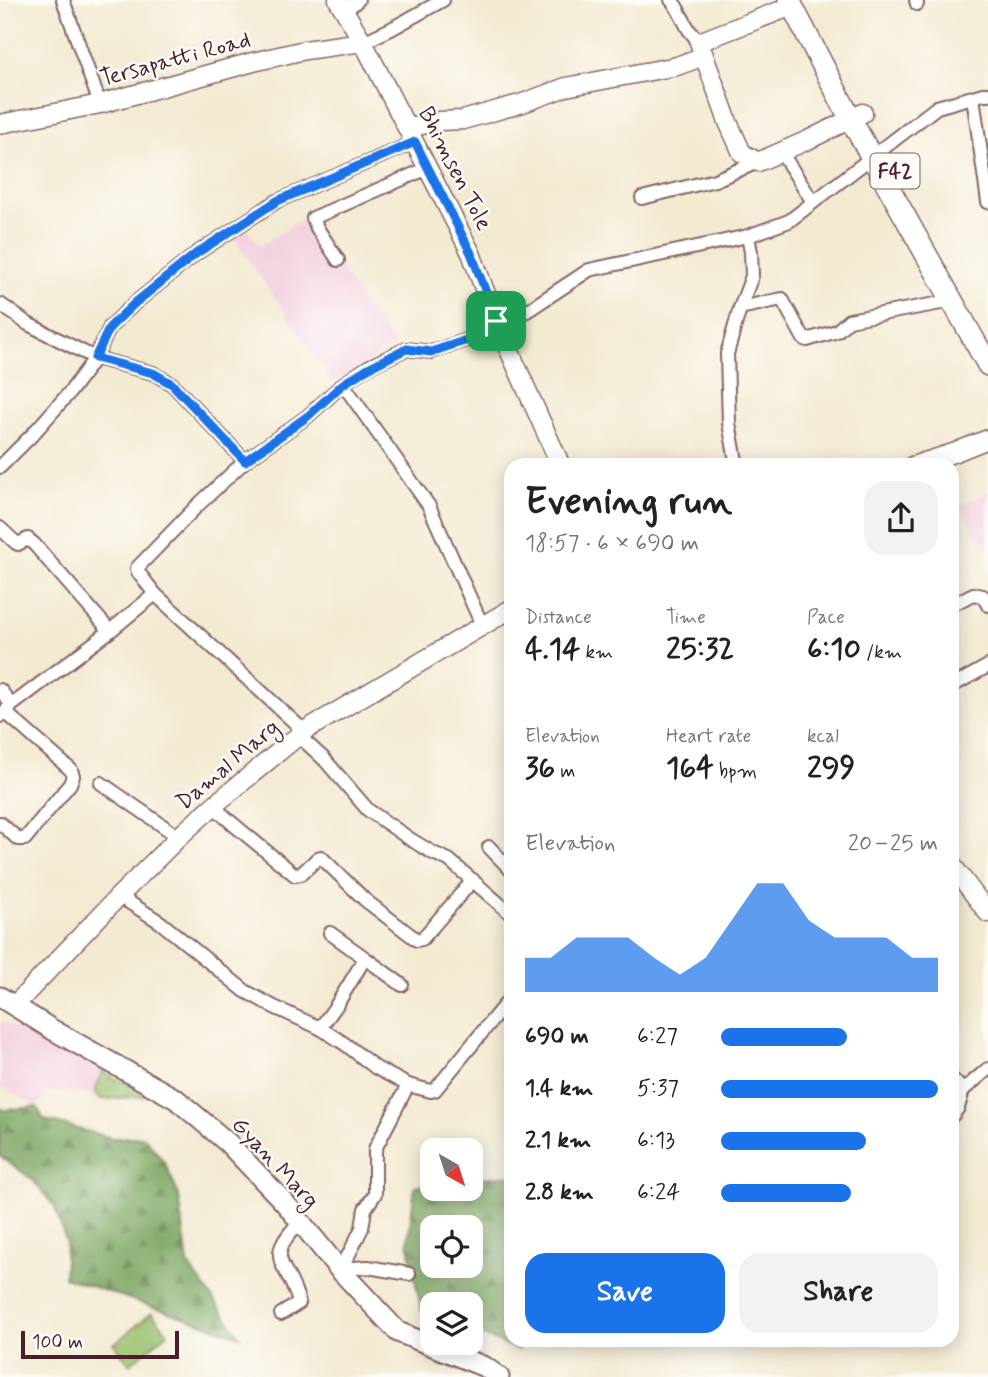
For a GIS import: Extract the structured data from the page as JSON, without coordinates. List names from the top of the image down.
{
  "streets": {
    "highway": ["F42"],
    "main road": ["Gyan Marg"],
    "street": ["Tersapatti Road", "Bhimsen Tole", "Damal Marg"]
  },
  "crossings": [
    ["Tersapatti Road", "Bhimsen Tole"],
    ["Damal Marg", "Gyan Marg"]
  ],
  "scale_bar": "100 m",
  "north": "bottom right",
  "page": {
    "heading": ["Evening run", "18:57 · 6 × 690 m"],
    "stats": [
      ["Distance", "4.14 km"],
      ["Time", "25:32"],
      ["Pace", "6:10 /km"],
      ["Elevation", "36 m"],
      ["Heart rate", "164 bpm"],
      ["kcal", "299"]
    ],
    "chart": ["Elevation", "20–25 m"],
    "list": [
      {
        "name": "690 m",
        "note": "6:27"
      },
      {
        "name": "1.4 km",
        "note": "5:37"
      },
      {
        "name": "2.1 km",
        "note": "6:13"
      },
      {
        "name": "2.8 km",
        "note": "6:24"
      }
    ],
    "buttons": ["Save", "Share"],
    "scale": "100 m"
  }
}
